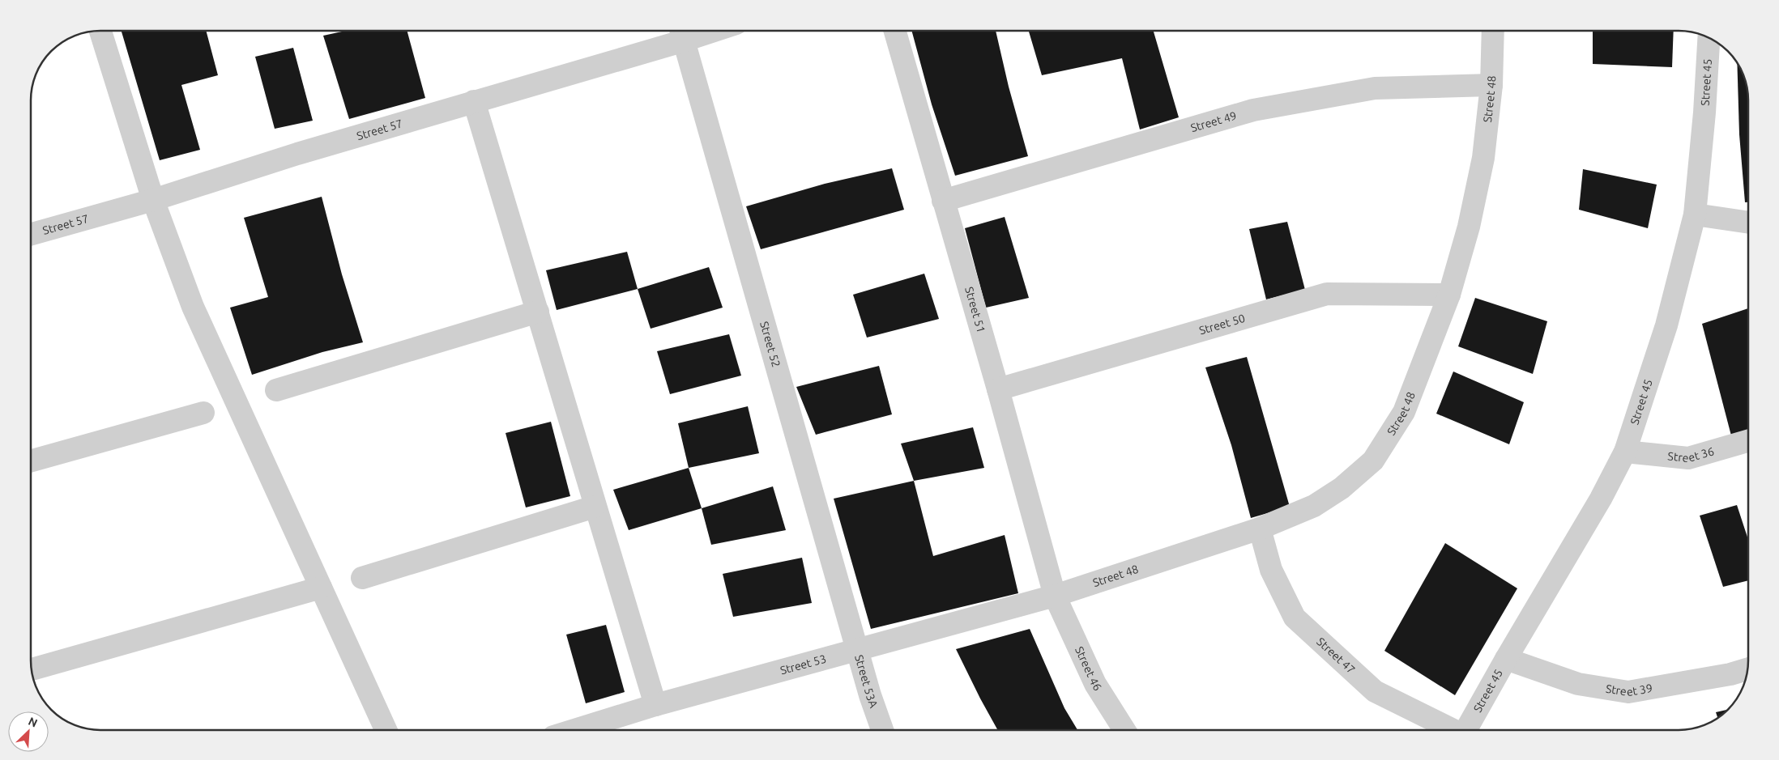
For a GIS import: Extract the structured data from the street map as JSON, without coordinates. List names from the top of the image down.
{
  "streets": {
    "street": [
      "Street 45",
      "Street 48",
      "Street 49",
      "Street 57",
      "Street 51",
      "Street 50",
      "Street 52",
      "Street 36",
      "Street 47",
      "Street 53",
      "Street 46",
      "Street 53A",
      "Street 39"
    ]
  },
  "crossings": [
    ["Street 45", "Street 36"],
    ["Street 45", "Street 39"],
    ["Street 48", "Street 49"],
    ["Street 48", "Street 51"],
    ["Street 48", "Street 50"],
    ["Street 48", "Street 47"],
    ["Street 48", "Street 53"],
    ["Street 48", "Street 46"],
    ["Street 49", "Street 51"],
    ["Street 57", "Street 52"],
    ["Street 51", "Street 50"],
    ["Street 51", "Street 53"],
    ["Street 51", "Street 46"],
    ["Street 52", "Street 53"],
    ["Street 52", "Street 53A"],
    ["Street 53", "Street 46"],
    ["Street 53", "Street 53A"]
  ],
  "north": "top right"
}
